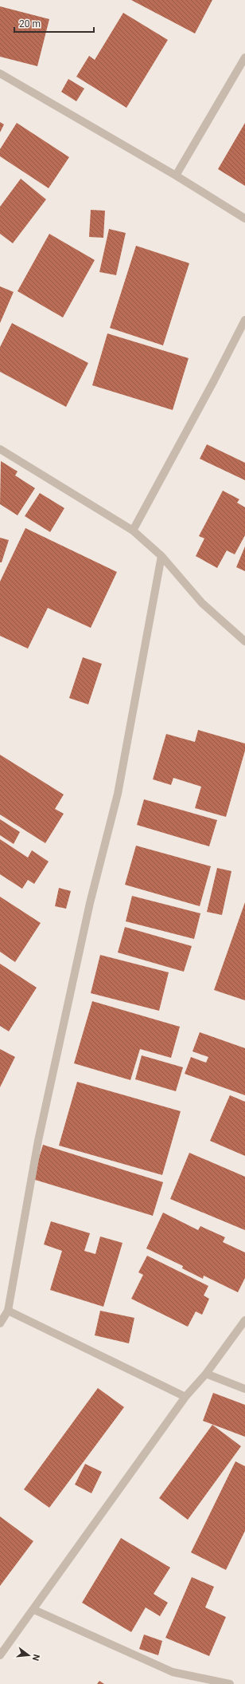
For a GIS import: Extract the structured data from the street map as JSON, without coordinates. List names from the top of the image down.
{
  "scale_bar": "20 m",
  "north": "right"
}
